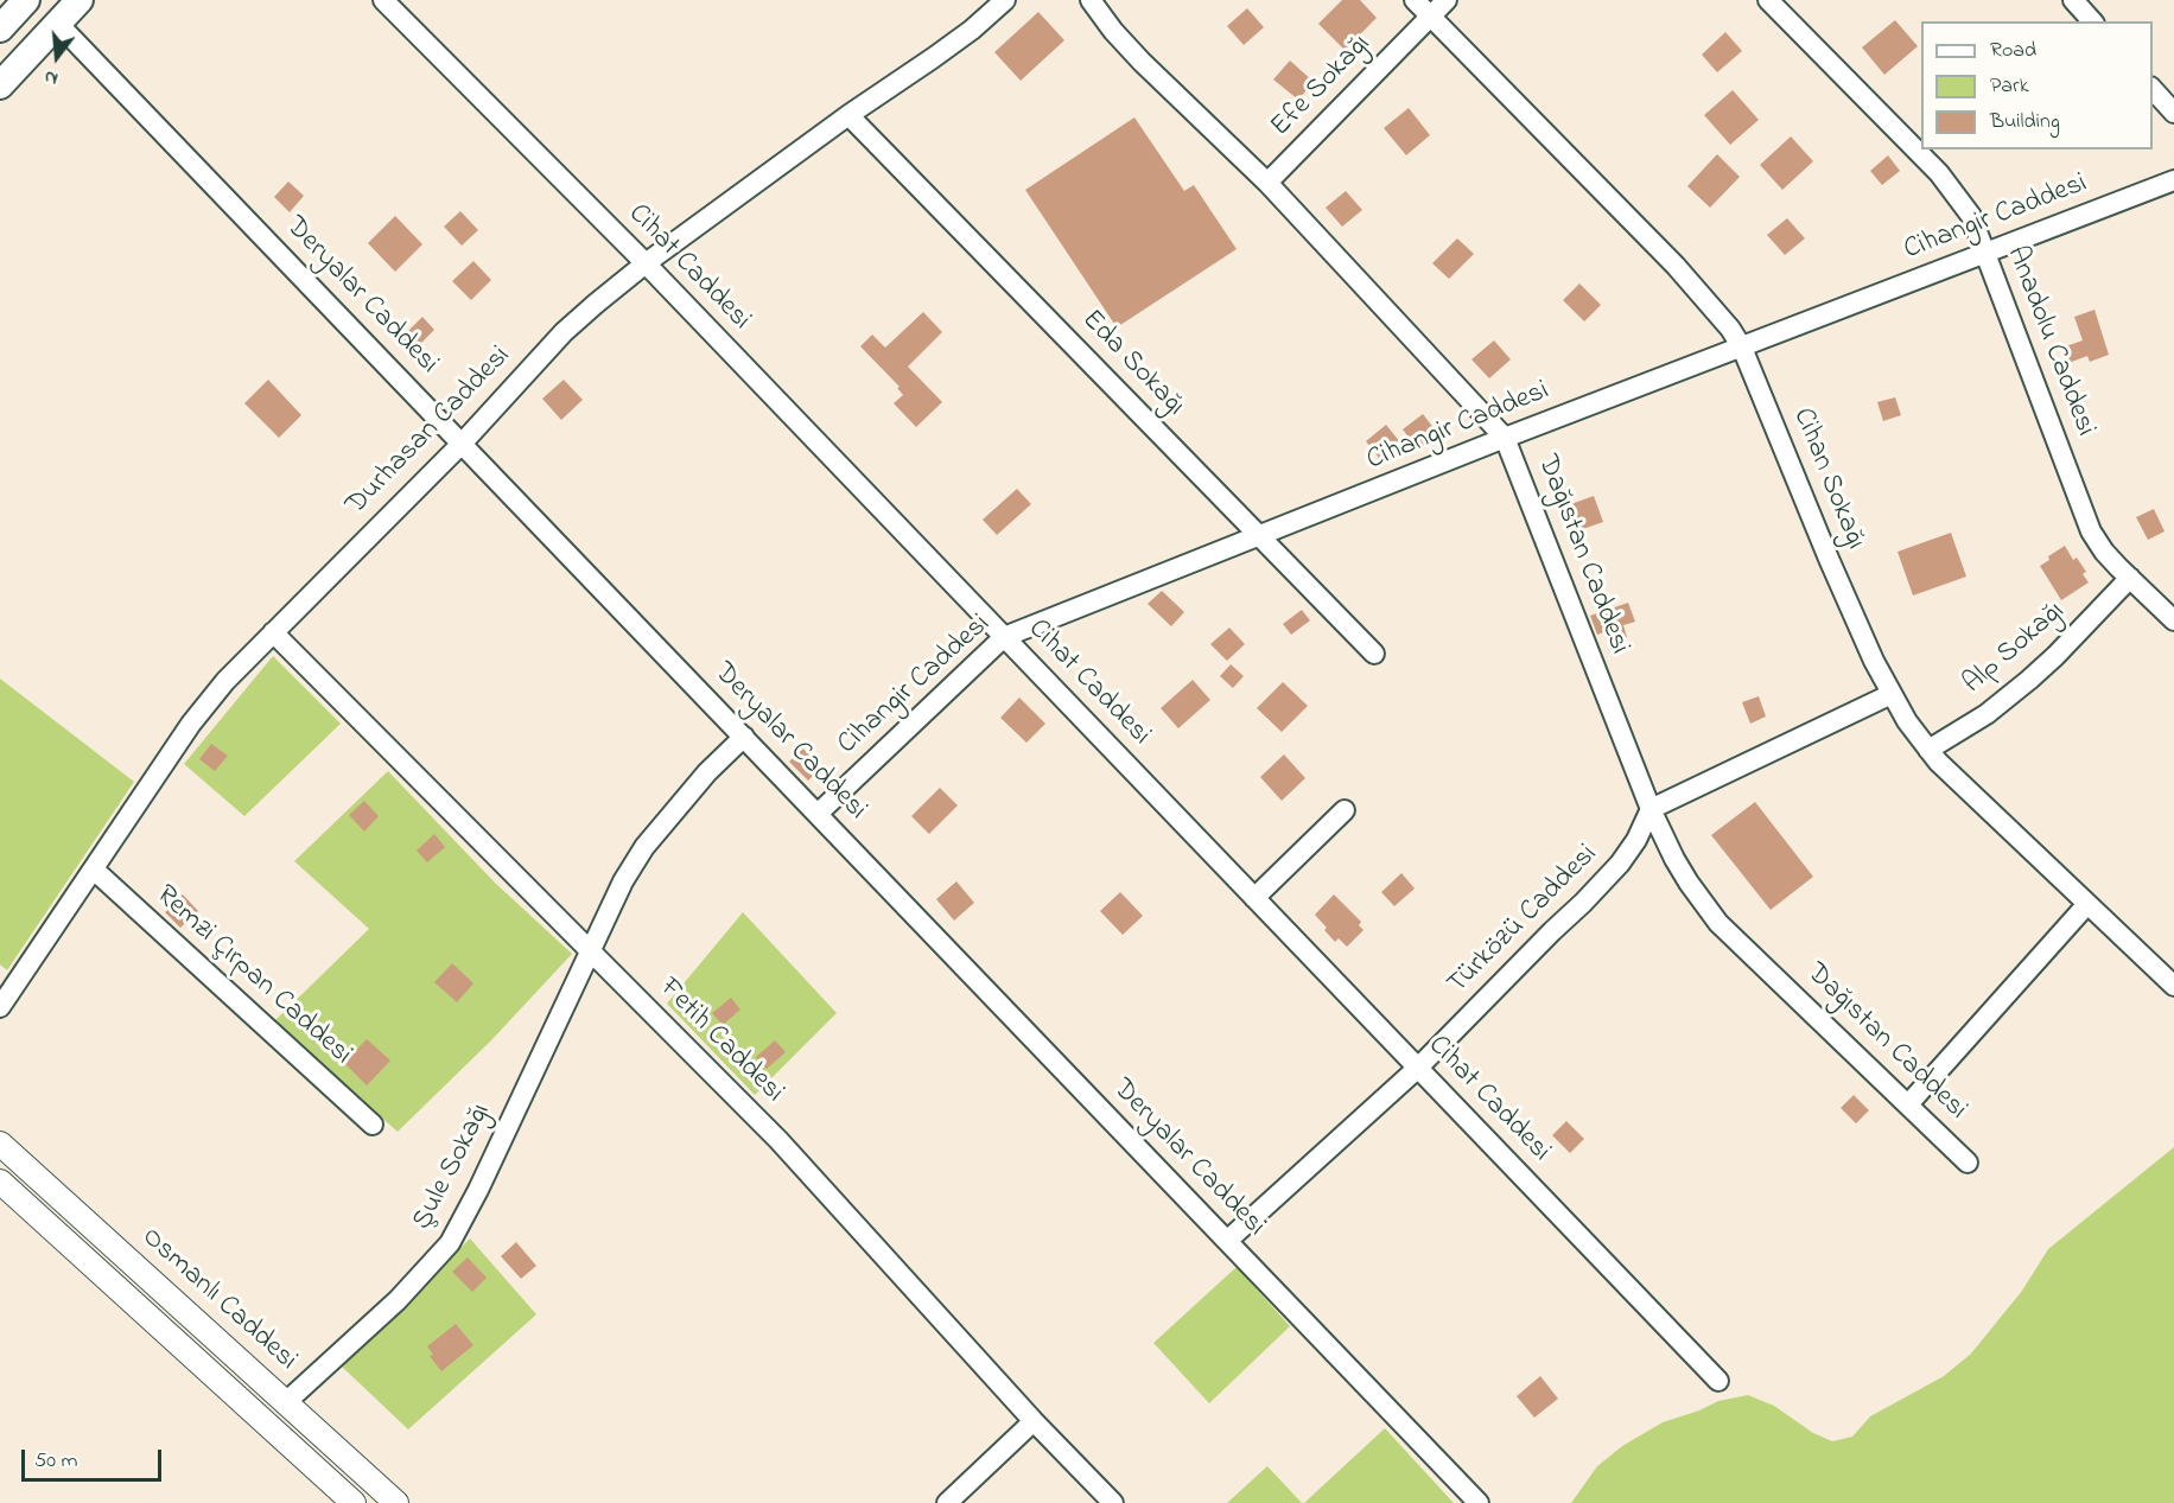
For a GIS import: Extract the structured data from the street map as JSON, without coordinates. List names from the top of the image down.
{
  "streets": {
    "main road": ["Osmanlı Caddesi"],
    "street": [
      "Efe Sokağı",
      "Cihangir Caddesi",
      "Cihat Caddesi",
      "Deryalar Caddesi",
      "Anadolu Caddesi",
      "Eda Sokağı",
      "Durhasan Caddesi",
      "Cihan Sokağı",
      "Dağıstan Caddesi",
      "Alp Sokağı",
      "Türközü Caddesi",
      "Remzi Çırpan Caddesi",
      "Fetih Caddesi",
      "Şule Sokağı"
    ]
  },
  "crossings": [
    ["Efe Sokağı", "Cihan Sokağı"],
    ["Efe Sokağı", "Dağıstan Caddesi"],
    ["Cihangir Caddesi", "Cihat Caddesi"],
    ["Cihangir Caddesi", "Deryalar Caddesi"],
    ["Cihangir Caddesi", "Anadolu Caddesi"],
    ["Cihangir Caddesi", "Eda Sokağı"],
    ["Cihangir Caddesi", "Cihan Sokağı"],
    ["Cihangir Caddesi", "Dağıstan Caddesi"],
    ["Cihat Caddesi", "Durhasan Caddesi"],
    ["Cihat Caddesi", "Türközü Caddesi"],
    ["Deryalar Caddesi", "Durhasan Caddesi"],
    ["Deryalar Caddesi", "Türközü Caddesi"],
    ["Deryalar Caddesi", "Şule Sokağı"],
    ["Anadolu Caddesi", "Alp Sokağı"],
    ["Eda Sokağı", "Durhasan Caddesi"],
    ["Durhasan Caddesi", "Remzi Çırpan Caddesi"],
    ["Durhasan Caddesi", "Fetih Caddesi"],
    ["Cihan Sokağı", "Alp Sokağı"],
    ["Dağıstan Caddesi", "Türközü Caddesi"],
    ["Fetih Caddesi", "Şule Sokağı"],
    ["Şule Sokağı", "Osmanlı Caddesi"]
  ],
  "legend": ["Road", "Park", "Building"],
  "scale_bar": "50 m",
  "north": "bottom"
}
